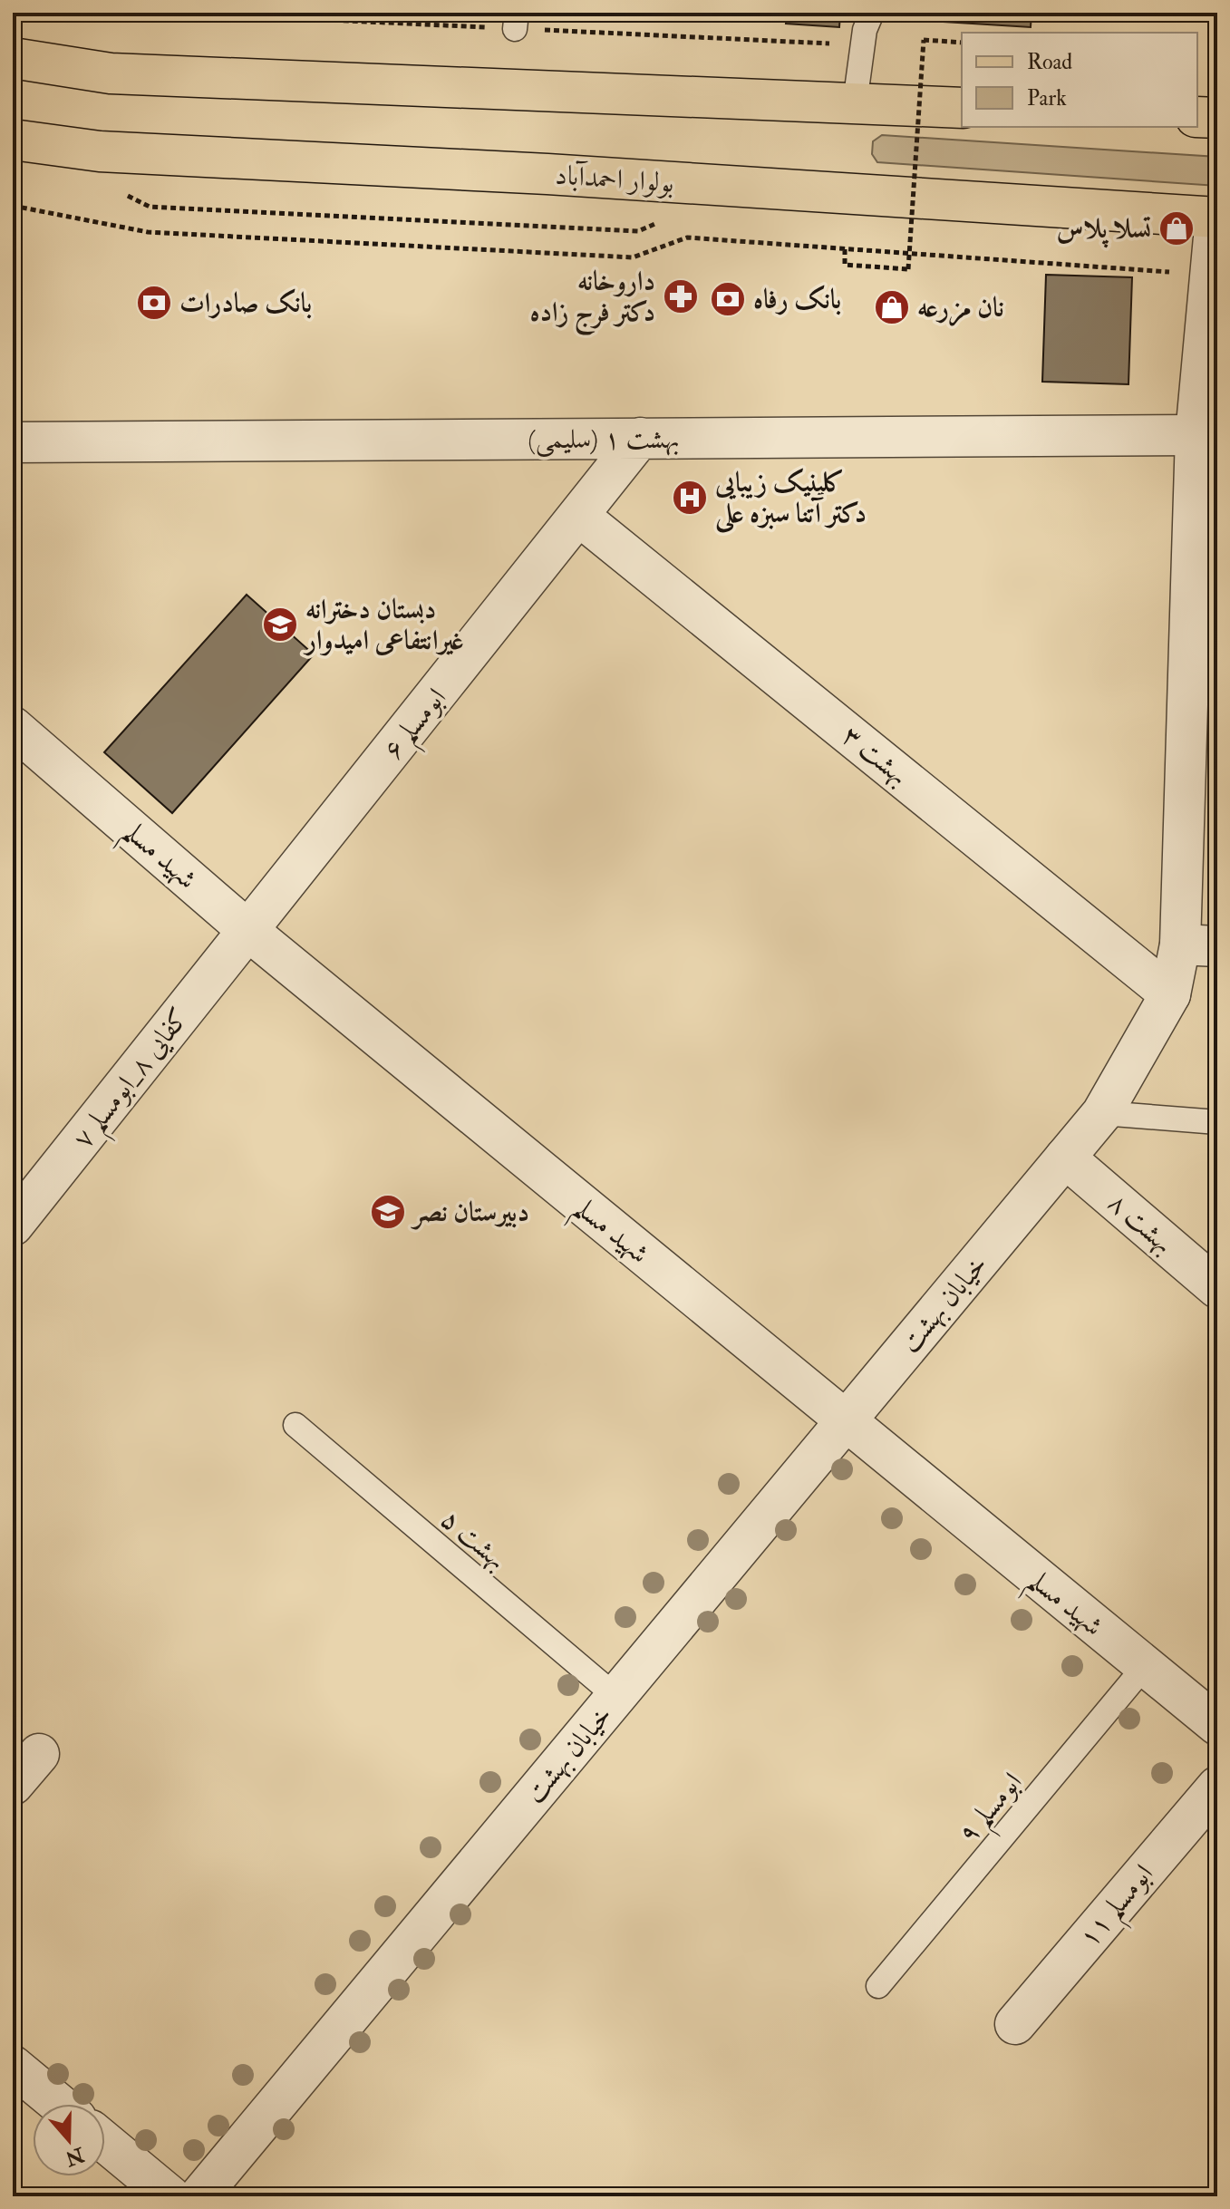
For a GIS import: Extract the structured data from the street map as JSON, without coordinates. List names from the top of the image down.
{
  "streets": {
    "main road": ["بولوار احمدآباد"],
    "street": [
      "بهشت ۱ (سلیمی)",
      "ابومسلم ۶",
      "بهشت ۳",
      "شهید مسلم",
      "کفایی ۸_ابومسلم ۷",
      "بهشت ۸",
      "خیابان بهشت",
      "ابومسلم ۱۱"
    ],
    "lane": ["بهشت ۵", "ابومسلم ۹"]
  },
  "crossings": [
    ["بولوار احمدآباد", "خیابان بهشت"],
    ["بهشت ۱ (سلیمی)", "ابومسلم ۶"],
    ["بهشت ۱ (سلیمی)", "خیابان بهشت"],
    ["ابومسلم ۶", "بهشت ۳"],
    ["ابومسلم ۶", "شهید مسلم"],
    ["ابومسلم ۶", "کفایی ۸_ابومسلم ۷"],
    ["بهشت ۳", "خیابان بهشت"],
    ["شهید مسلم", "کفایی ۸_ابومسلم ۷"],
    ["شهید مسلم", "خیابان بهشت"],
    ["شهید مسلم", "ابومسلم ۹"],
    ["بهشت ۸", "خیابان بهشت"],
    ["خیابان بهشت", "بهشت ۵"]
  ],
  "places": {
    "shop": ["تسلا پلاس", "نان مزرعه"],
    "pharmacy": ["داروخانه دکتر فرج زاده"],
    "bank": ["بانک رفاه", "بانک صادرات"],
    "hospital": ["کلینیک زیبایی دکتر آتنا سبزه علی"],
    "school or university": ["دبستان دخترانه غیرانتفاعی امیدوار", "دبیرستان نصر"]
  },
  "legend": ["Road", "Park"],
  "north": "bottom"
}
